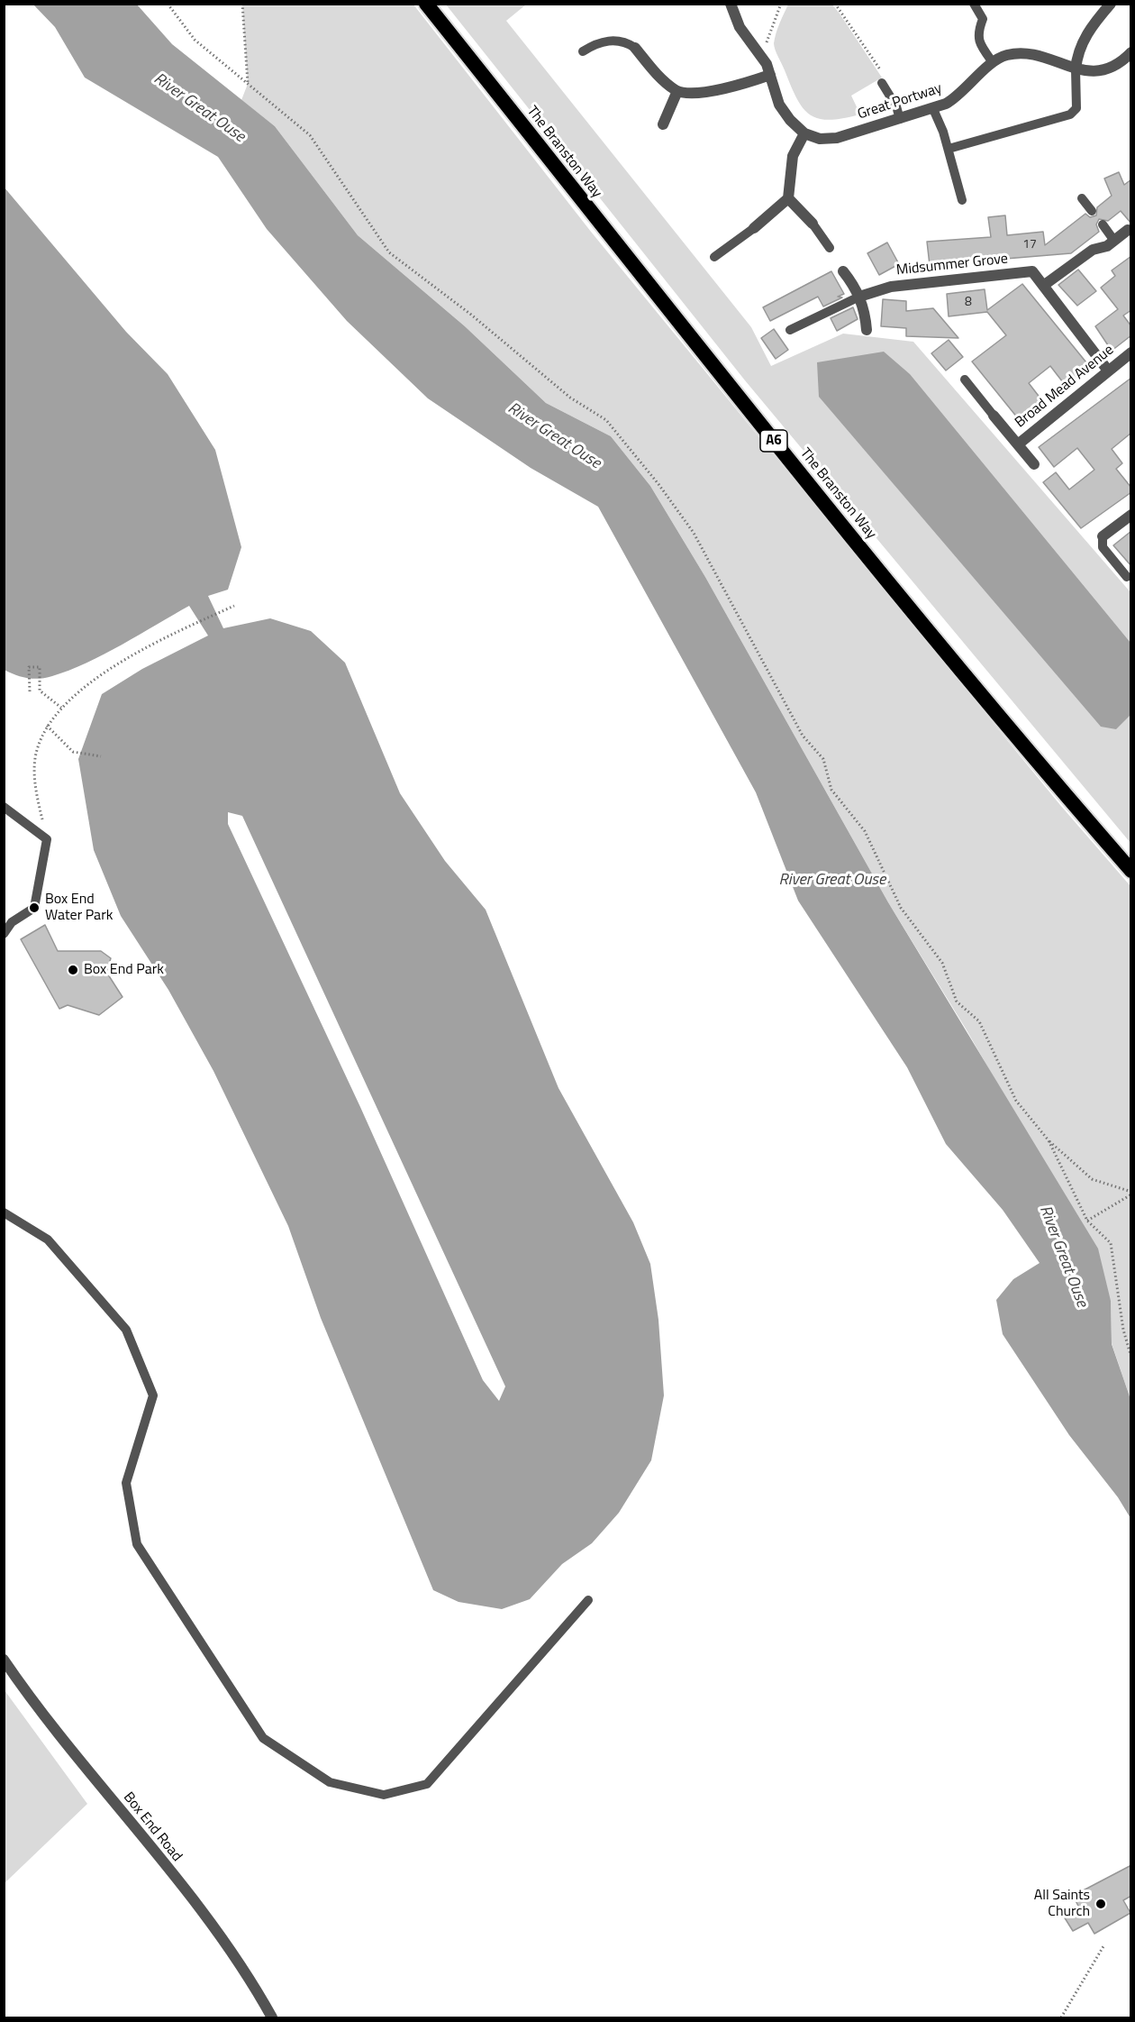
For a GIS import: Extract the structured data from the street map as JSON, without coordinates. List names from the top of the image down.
{
  "streets": {
    "highway": ["The Branston Way", "A6"],
    "street": [
      "Great Portway",
      "Midsummer Grove",
      "Broad Mead Avenue",
      "Box End Road"
    ]
  },
  "crossings": [
    ["Midsummer Grove", "Broad Mead Avenue"]
  ],
  "water": ["River Great Ouse"],
  "places": ["Box End Water Park", "Box End Park", "All Saints Church"],
  "house_numbers": ["17", "8"]
}
